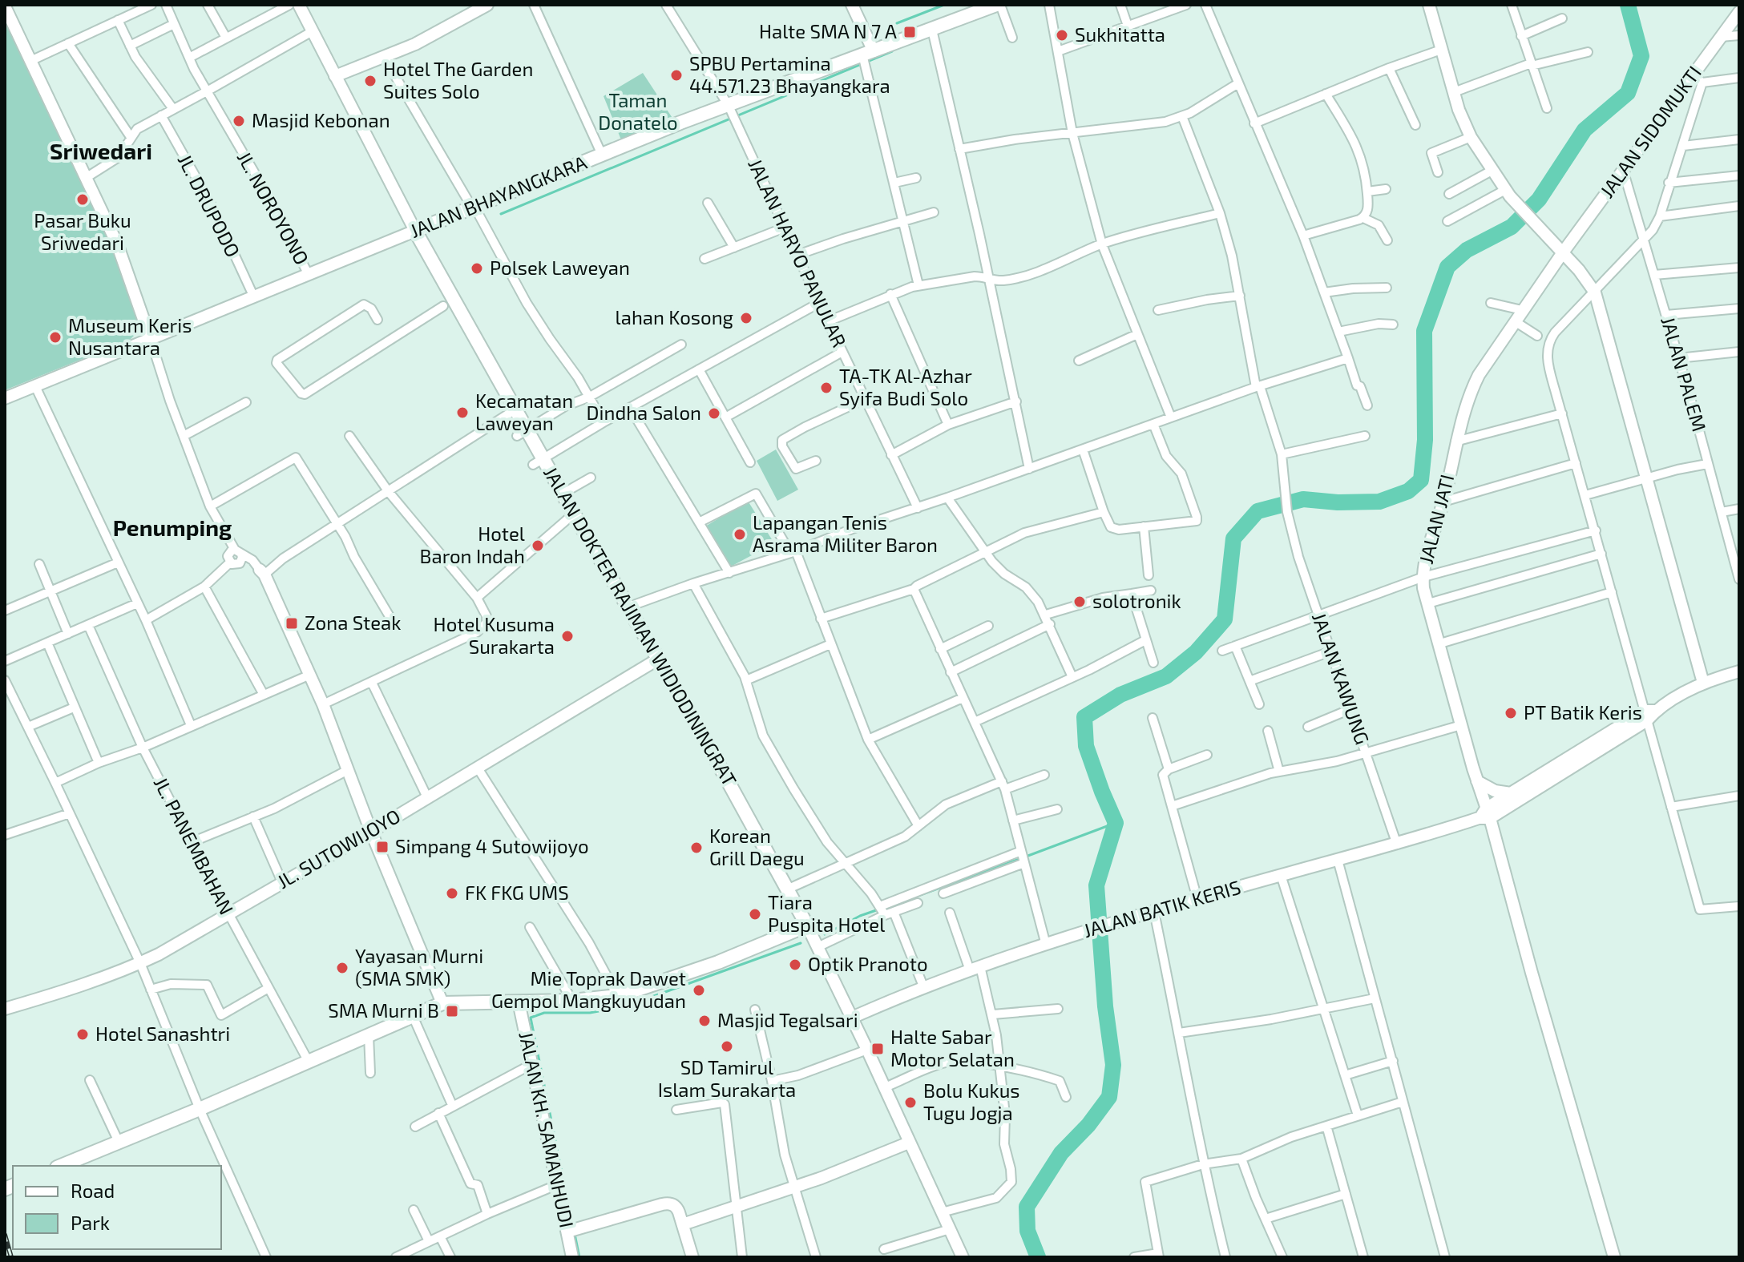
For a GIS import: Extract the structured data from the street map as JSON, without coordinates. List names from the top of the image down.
{
  "streets": {
    "main road": ["JALAN BHAYANGKARA", "JALAN DOKTER RAJIMAN WIDIODININGRAT"],
    "street": [
      "JALAN SIDOMUKTI",
      "JL. DRUPODO",
      "JL. NOROYONO",
      "JALAN HARYO PANULAR",
      "JALAN PALEM",
      "JALAN JATI",
      "JALAN KAWUNG",
      "JL. PANEMBAHAN",
      "JL. SUTOWIJOYO",
      "JALAN BATIK KERIS",
      "JALAN KH. SAMANHUDI"
    ]
  },
  "crossings": [
    ["JALAN SIDOMUKTI", "JALAN PALEM"],
    ["JALAN SIDOMUKTI", "JALAN JATI"],
    ["JALAN BHAYANGKARA", "JL. DRUPODO"],
    ["JALAN BHAYANGKARA", "JL. NOROYONO"],
    ["JALAN BHAYANGKARA", "JALAN HARYO PANULAR"],
    ["JALAN BHAYANGKARA", "JALAN DOKTER RAJIMAN WIDIODININGRAT"],
    ["JALAN JATI", "JALAN BATIK KERIS"],
    ["JALAN DOKTER RAJIMAN WIDIODININGRAT", "JL. SUTOWIJOYO"],
    ["JALAN DOKTER RAJIMAN WIDIODININGRAT", "JALAN BATIK KERIS"],
    ["JALAN KAWUNG", "JALAN BATIK KERIS"],
    ["JL. PANEMBAHAN", "JL. SUTOWIJOYO"]
  ],
  "districts": ["Sriwedari", "Penumping"],
  "parks": ["Taman Donatelo"],
  "places": {
    "transit": [
      "Halte SMA N 7 A",
      "Zona Steak",
      "Simpang 4 Sutowijoyo",
      "SMA Murni B",
      "Halte Sabar Motor Selatan"
    ],
    "other": [
      "Sukhitatta",
      "SPBU Pertamina 44.571.23 Bhayangkara",
      "Hotel The Garden Suites Solo",
      "Masjid Kebonan",
      "Pasar Buku Sriwedari",
      "Polsek Laweyan",
      "lahan Kosong",
      "Museum Keris Nusantara",
      "TA-TK Al-Azhar Syifa Budi Solo",
      "Kecamatan Laweyan",
      "Dindha Salon",
      "Lapangan Tenis Asrama Militer Baron",
      "Hotel Baron Indah",
      "solotronik",
      "Hotel Kusuma Surakarta",
      "PT Batik Keris",
      "Korean Grill Daegu",
      "FK FKG UMS",
      "Tiara Puspita Hotel",
      "Optik Pranoto",
      "Yayasan Murni (SMA SMK)",
      "Mie Toprak Dawet Gempol Mangkuyudan",
      "Masjid Tegalsari",
      "Hotel Sanashtri",
      "SD Tamirul Islam Surakarta",
      "Bolu Kukus Tugu Jogja"
    ]
  },
  "legend": ["Road", "Park"]
}
